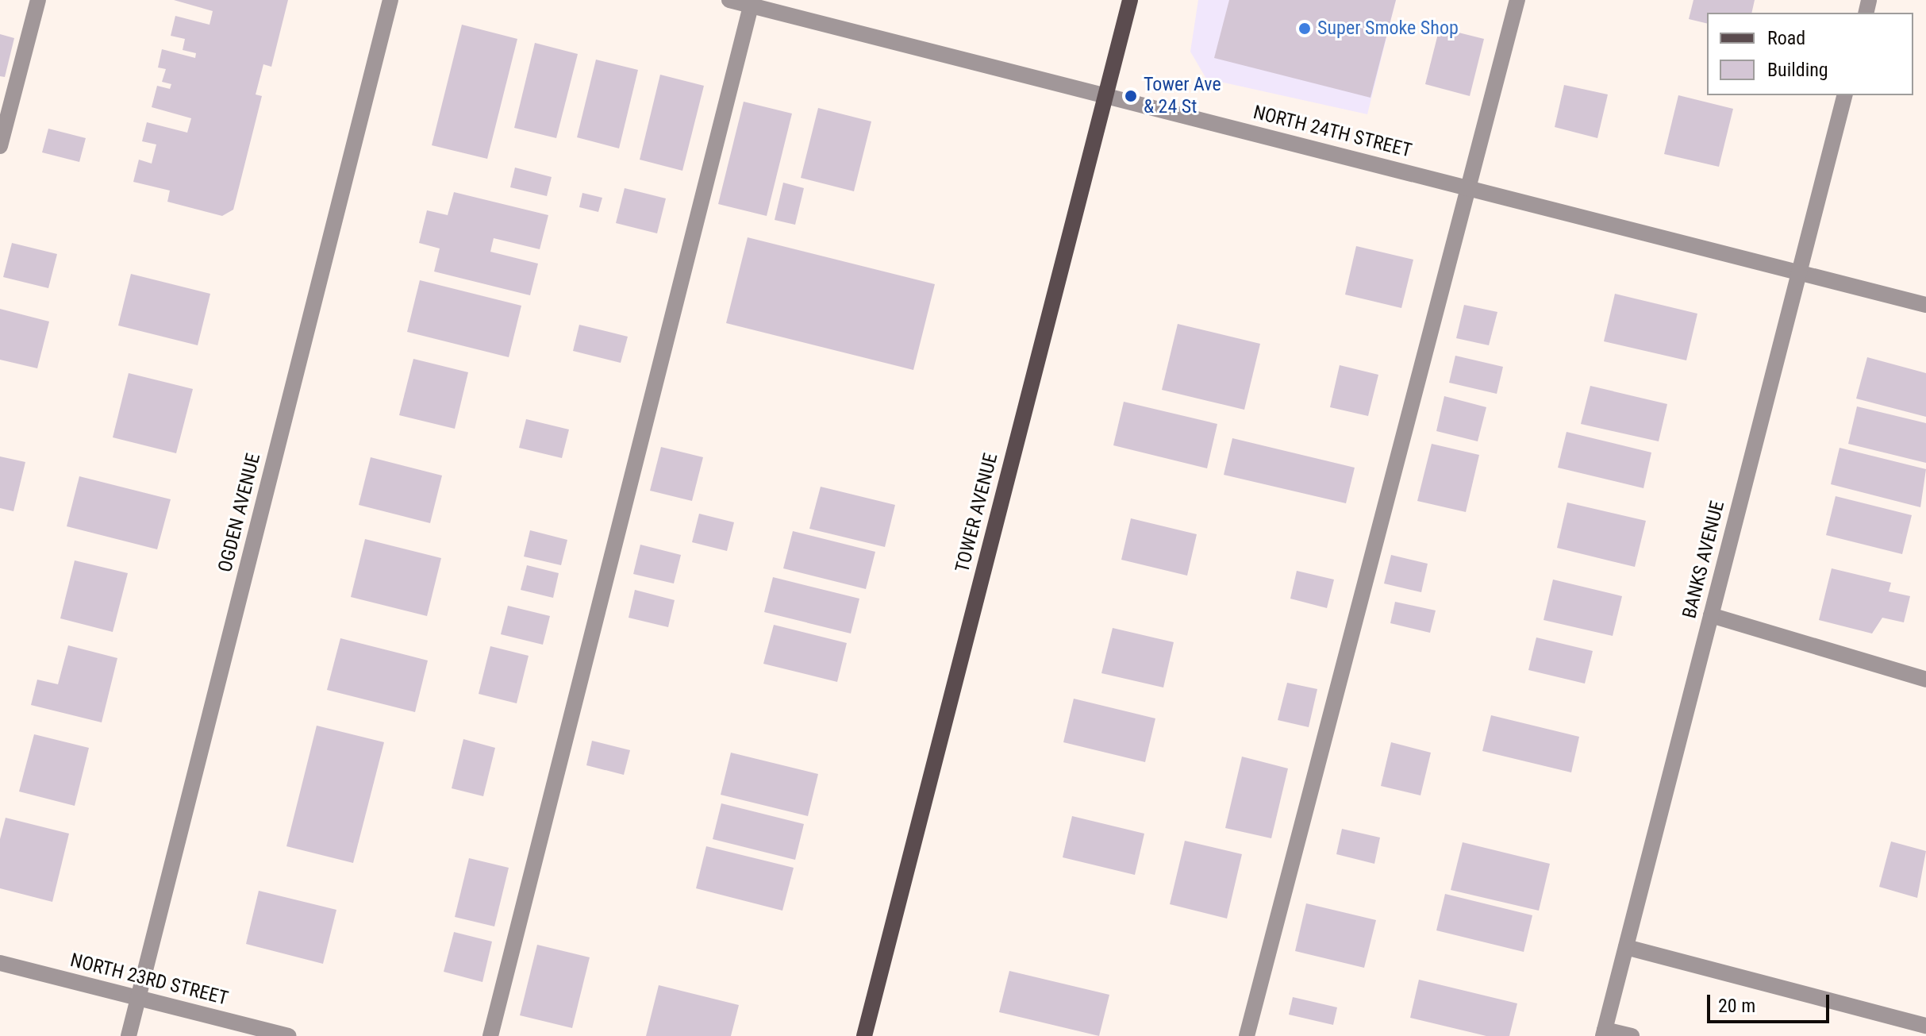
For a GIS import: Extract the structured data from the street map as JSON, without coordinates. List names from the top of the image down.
{
  "streets": {
    "main road": ["TOWER AVENUE"],
    "street": [
      "NORTH 24TH STREET",
      "OGDEN AVENUE",
      "BANKS AVENUE",
      "NORTH 23RD STREET"
    ]
  },
  "crossings": [
    ["NORTH 24TH STREET", "TOWER AVENUE"],
    ["NORTH 24TH STREET", "BANKS AVENUE"],
    ["OGDEN AVENUE", "NORTH 23RD STREET"]
  ],
  "places": ["Super Smoke Shop", "Tower Ave & 24 St"],
  "legend": ["Road", "Building"],
  "scale_bar": "20 m"
}
